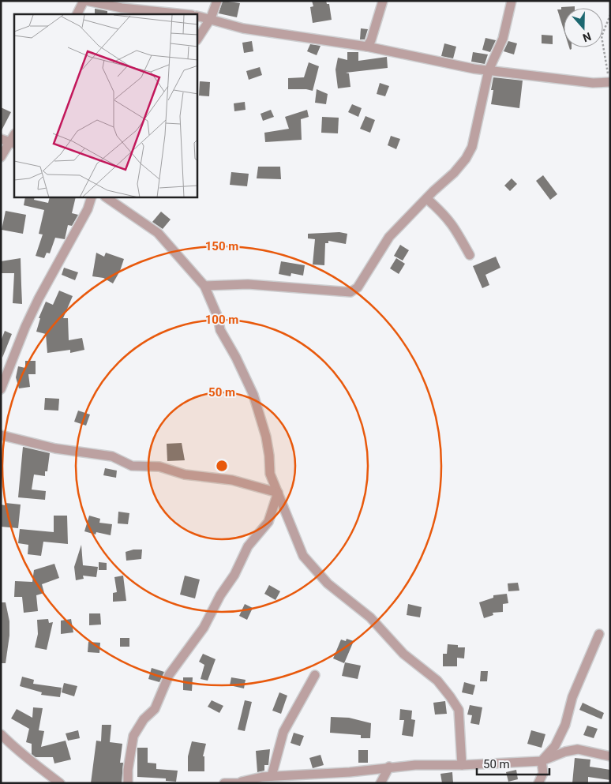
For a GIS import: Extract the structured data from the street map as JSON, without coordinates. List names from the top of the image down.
{
  "scale_bar": "50 m",
  "north": "bottom",
  "rings": ["150 m", "100 m", "50 m"]
}
